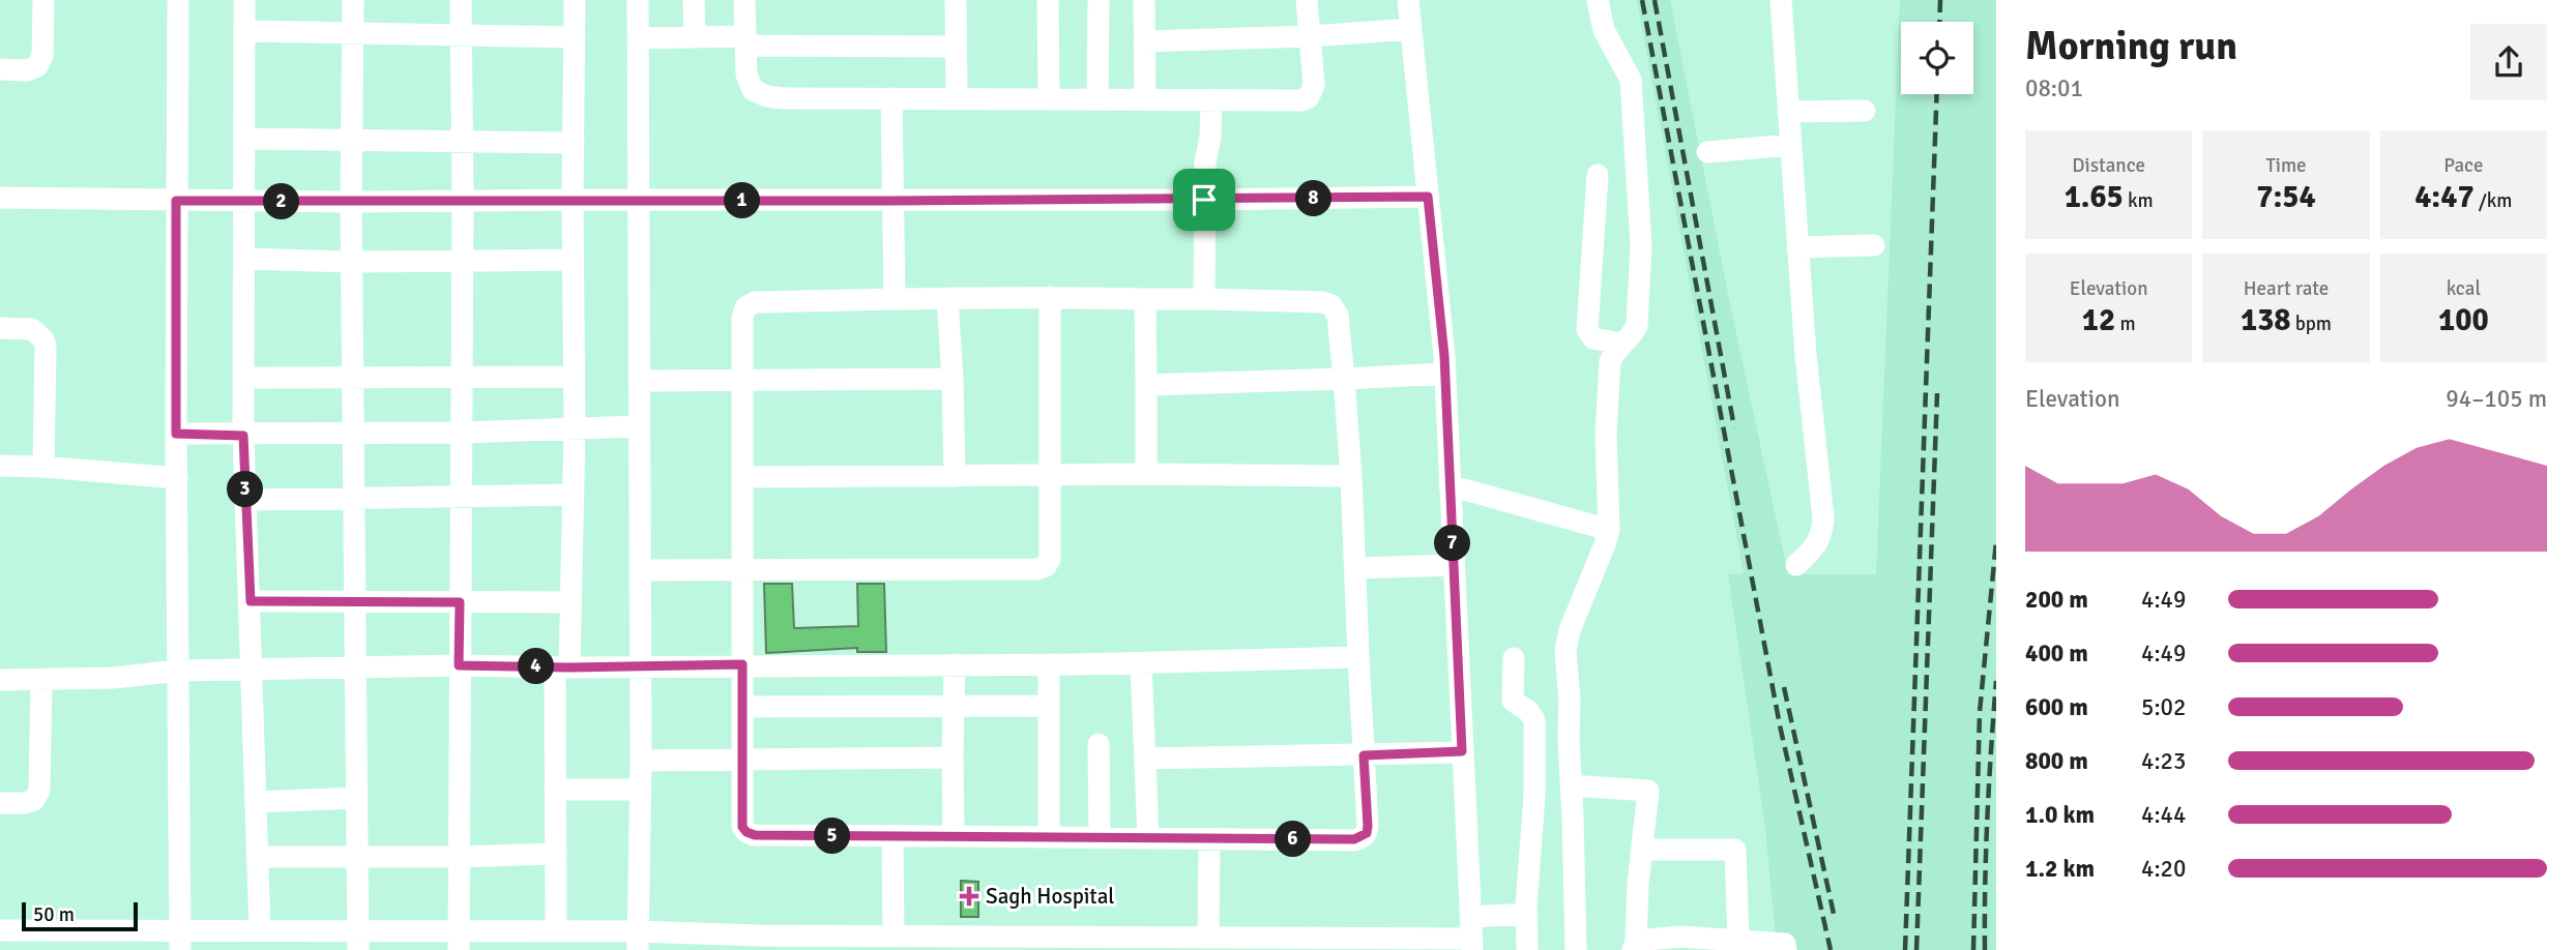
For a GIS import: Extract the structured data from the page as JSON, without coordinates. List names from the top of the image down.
{
  "places": {
    "health": ["Sagh Hospital"]
  },
  "scale_bar": "50 m",
  "page": {
    "heading": ["Morning run", "08:01"],
    "stats": [
      ["Distance", "1.65 km"],
      ["Time", "7:54"],
      ["Pace", "4:47 /km"],
      ["Elevation", "12 m"],
      ["Heart rate", "138 bpm"],
      ["kcal", "100"]
    ],
    "pins": [
      "8",
      "1",
      "2",
      "3",
      "7",
      "4",
      "5",
      "6"
    ],
    "chart": ["Elevation", "94–105 m"],
    "list": [
      {
        "name": "200 m",
        "note": "4:49"
      },
      {
        "name": "400 m",
        "note": "4:49"
      },
      {
        "name": "600 m",
        "note": "5:02"
      },
      {
        "name": "800 m",
        "note": "4:23"
      },
      {
        "name": "1.0 km",
        "note": "4:44"
      },
      {
        "name": "1.2 km",
        "note": "4:20"
      }
    ],
    "scale": "50 m"
  }
}
